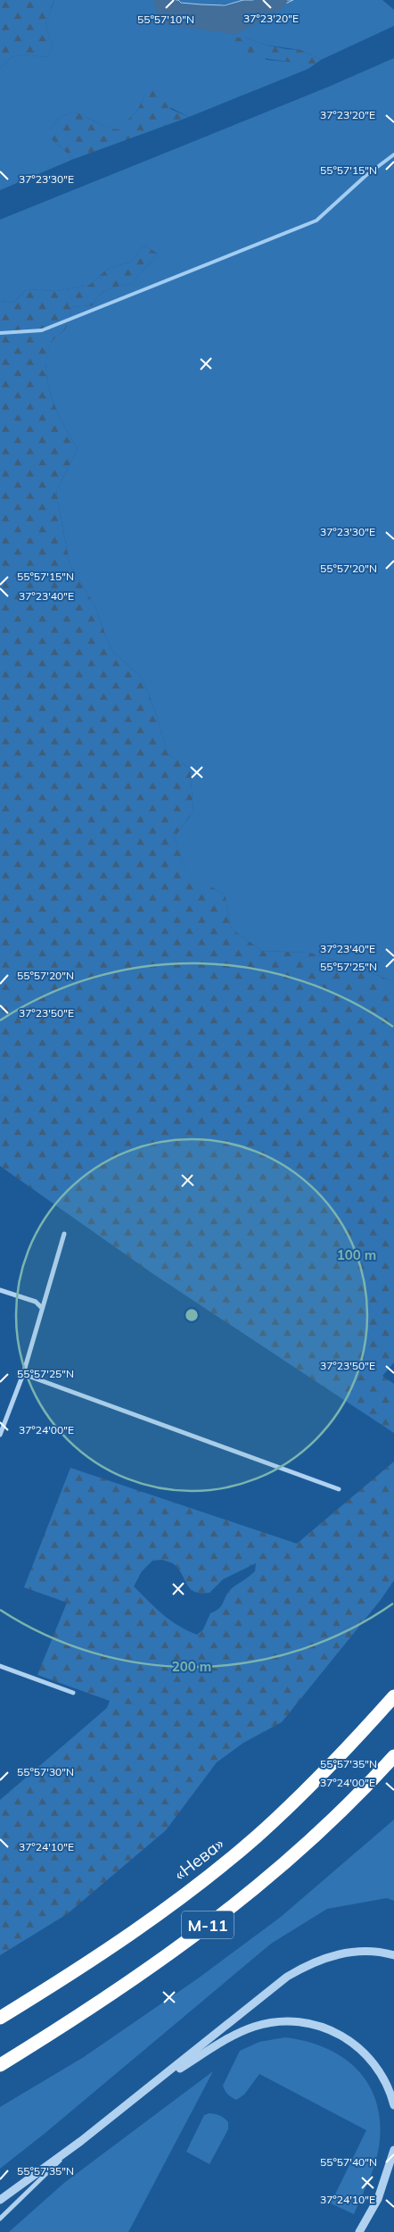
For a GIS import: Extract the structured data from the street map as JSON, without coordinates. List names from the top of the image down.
{
  "streets": {
    "highway": ["«Нева»", "М-11"]
  },
  "coordinates": [
    "37°23'20\"E",
    "55°57'10\"N",
    "55°57'15\"N",
    "37°23'30\"E",
    "55°57'20\"N",
    "37°23'40\"E",
    "55°57'25\"N",
    "37°23'50\"E",
    "37°24'00\"E",
    "55°57'35\"N",
    "55°57'30\"N",
    "37°24'10\"E",
    "55°57'40\"N"
  ],
  "rings": ["100 m", "200 m"]
}
